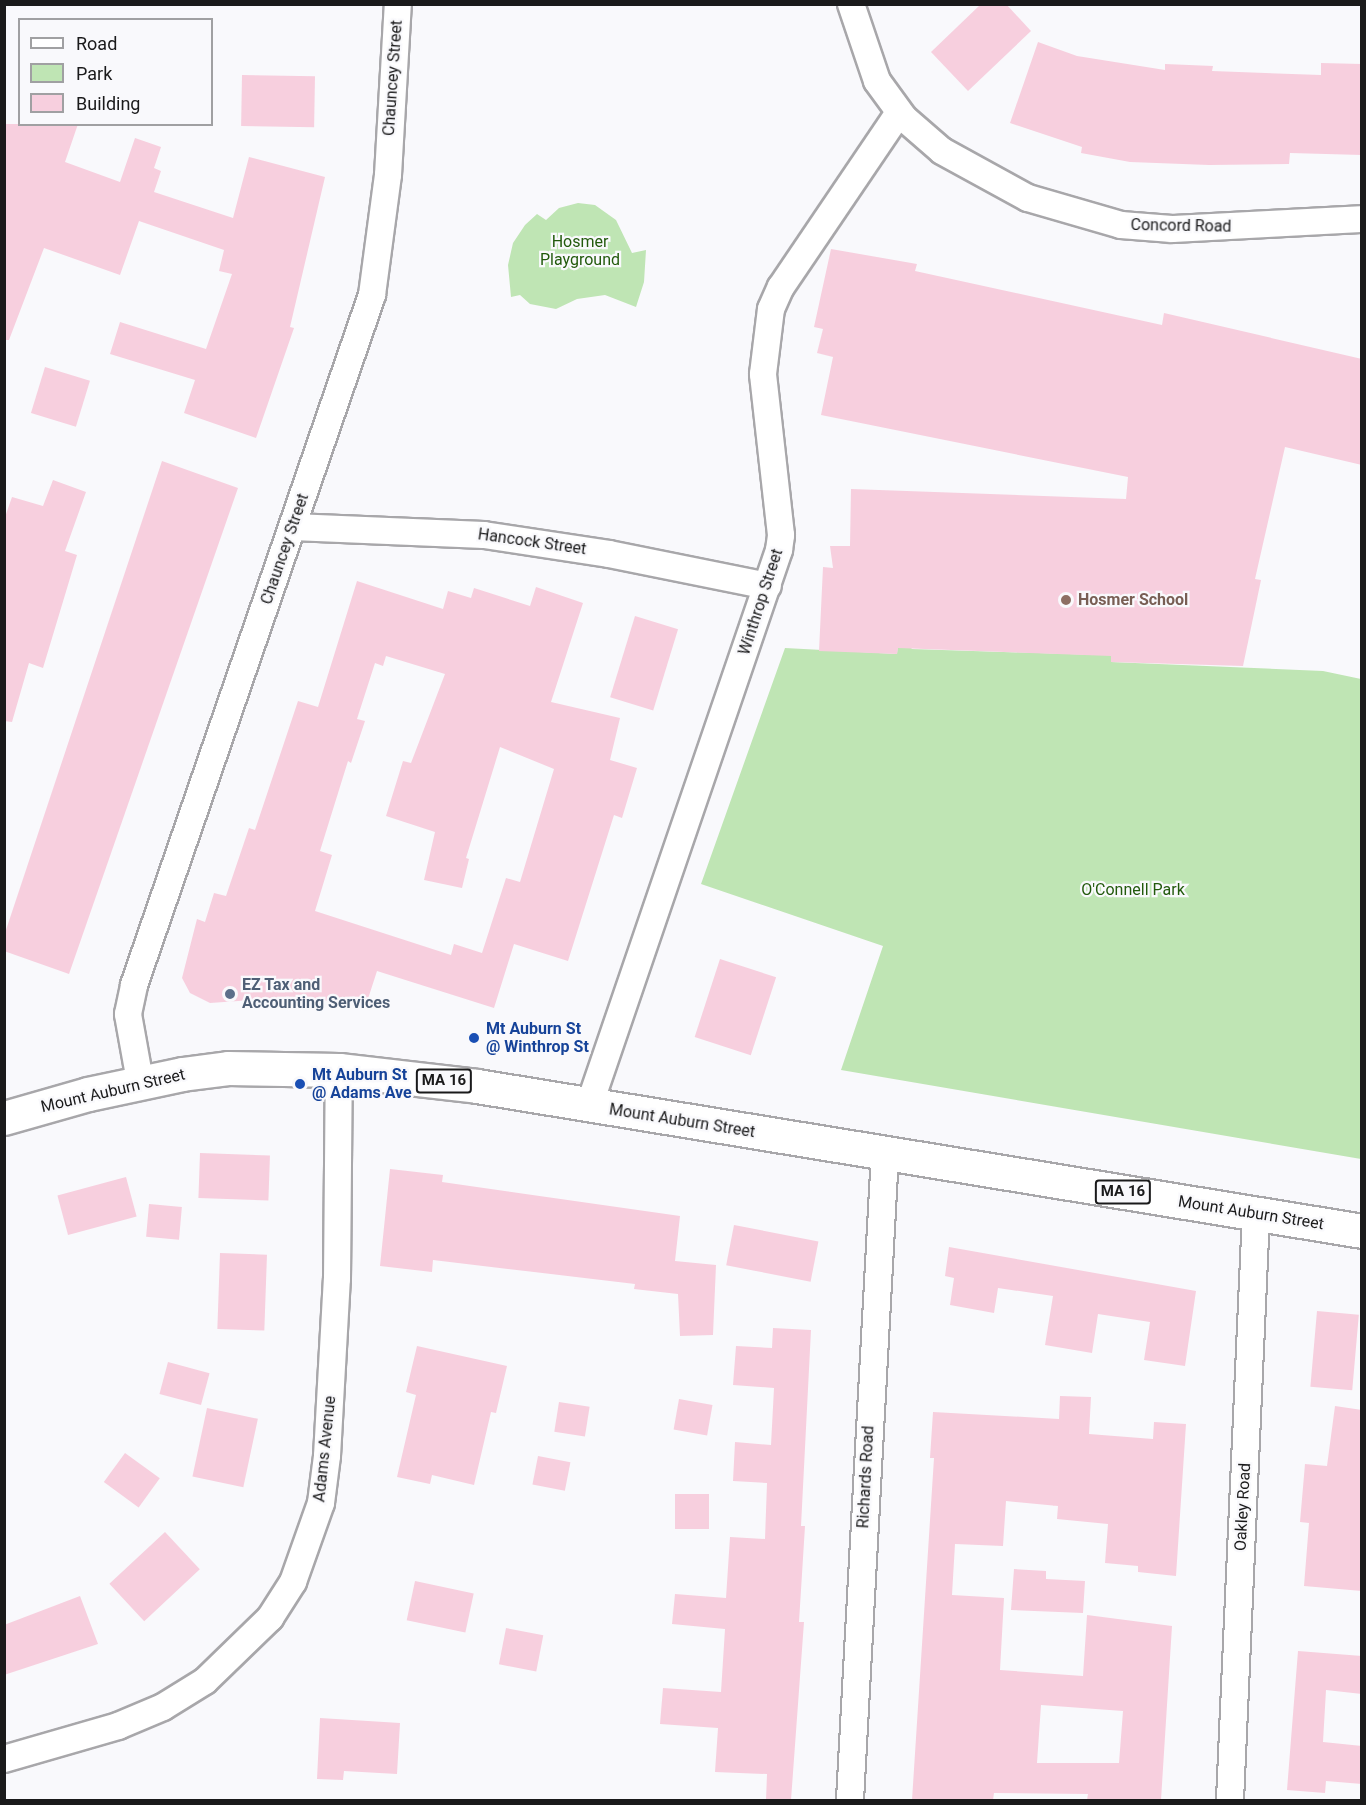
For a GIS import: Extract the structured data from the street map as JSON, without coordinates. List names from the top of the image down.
{
  "streets": {
    "main road": ["MA 16", "Mount Auburn Street"],
    "street": [
      "Chauncey Street",
      "Concord Road",
      "Hancock Street",
      "Winthrop Street",
      "Adams Avenue",
      "Richards Road",
      "Oakley Road"
    ]
  },
  "crossings": [
    ["Chauncey Street", "Hancock Street"],
    ["Chauncey Street", "Mount Auburn Street"],
    ["Concord Road", "Winthrop Street"],
    ["Hancock Street", "Winthrop Street"],
    ["Winthrop Street", "Mount Auburn Street"],
    ["Mount Auburn Street", "Adams Avenue"],
    ["Mount Auburn Street", "Richards Road"],
    ["Mount Auburn Street", "Oakley Road"]
  ],
  "parks": ["Hosmer Playground", "O'Connell Park"],
  "places": [
    "Hosmer School",
    "EZ Tax and Accounting Services",
    "Mt Auburn St @ Winthrop St",
    "Mt Auburn St @ Adams Ave"
  ],
  "legend": ["Road", "Park", "Building"]
}
